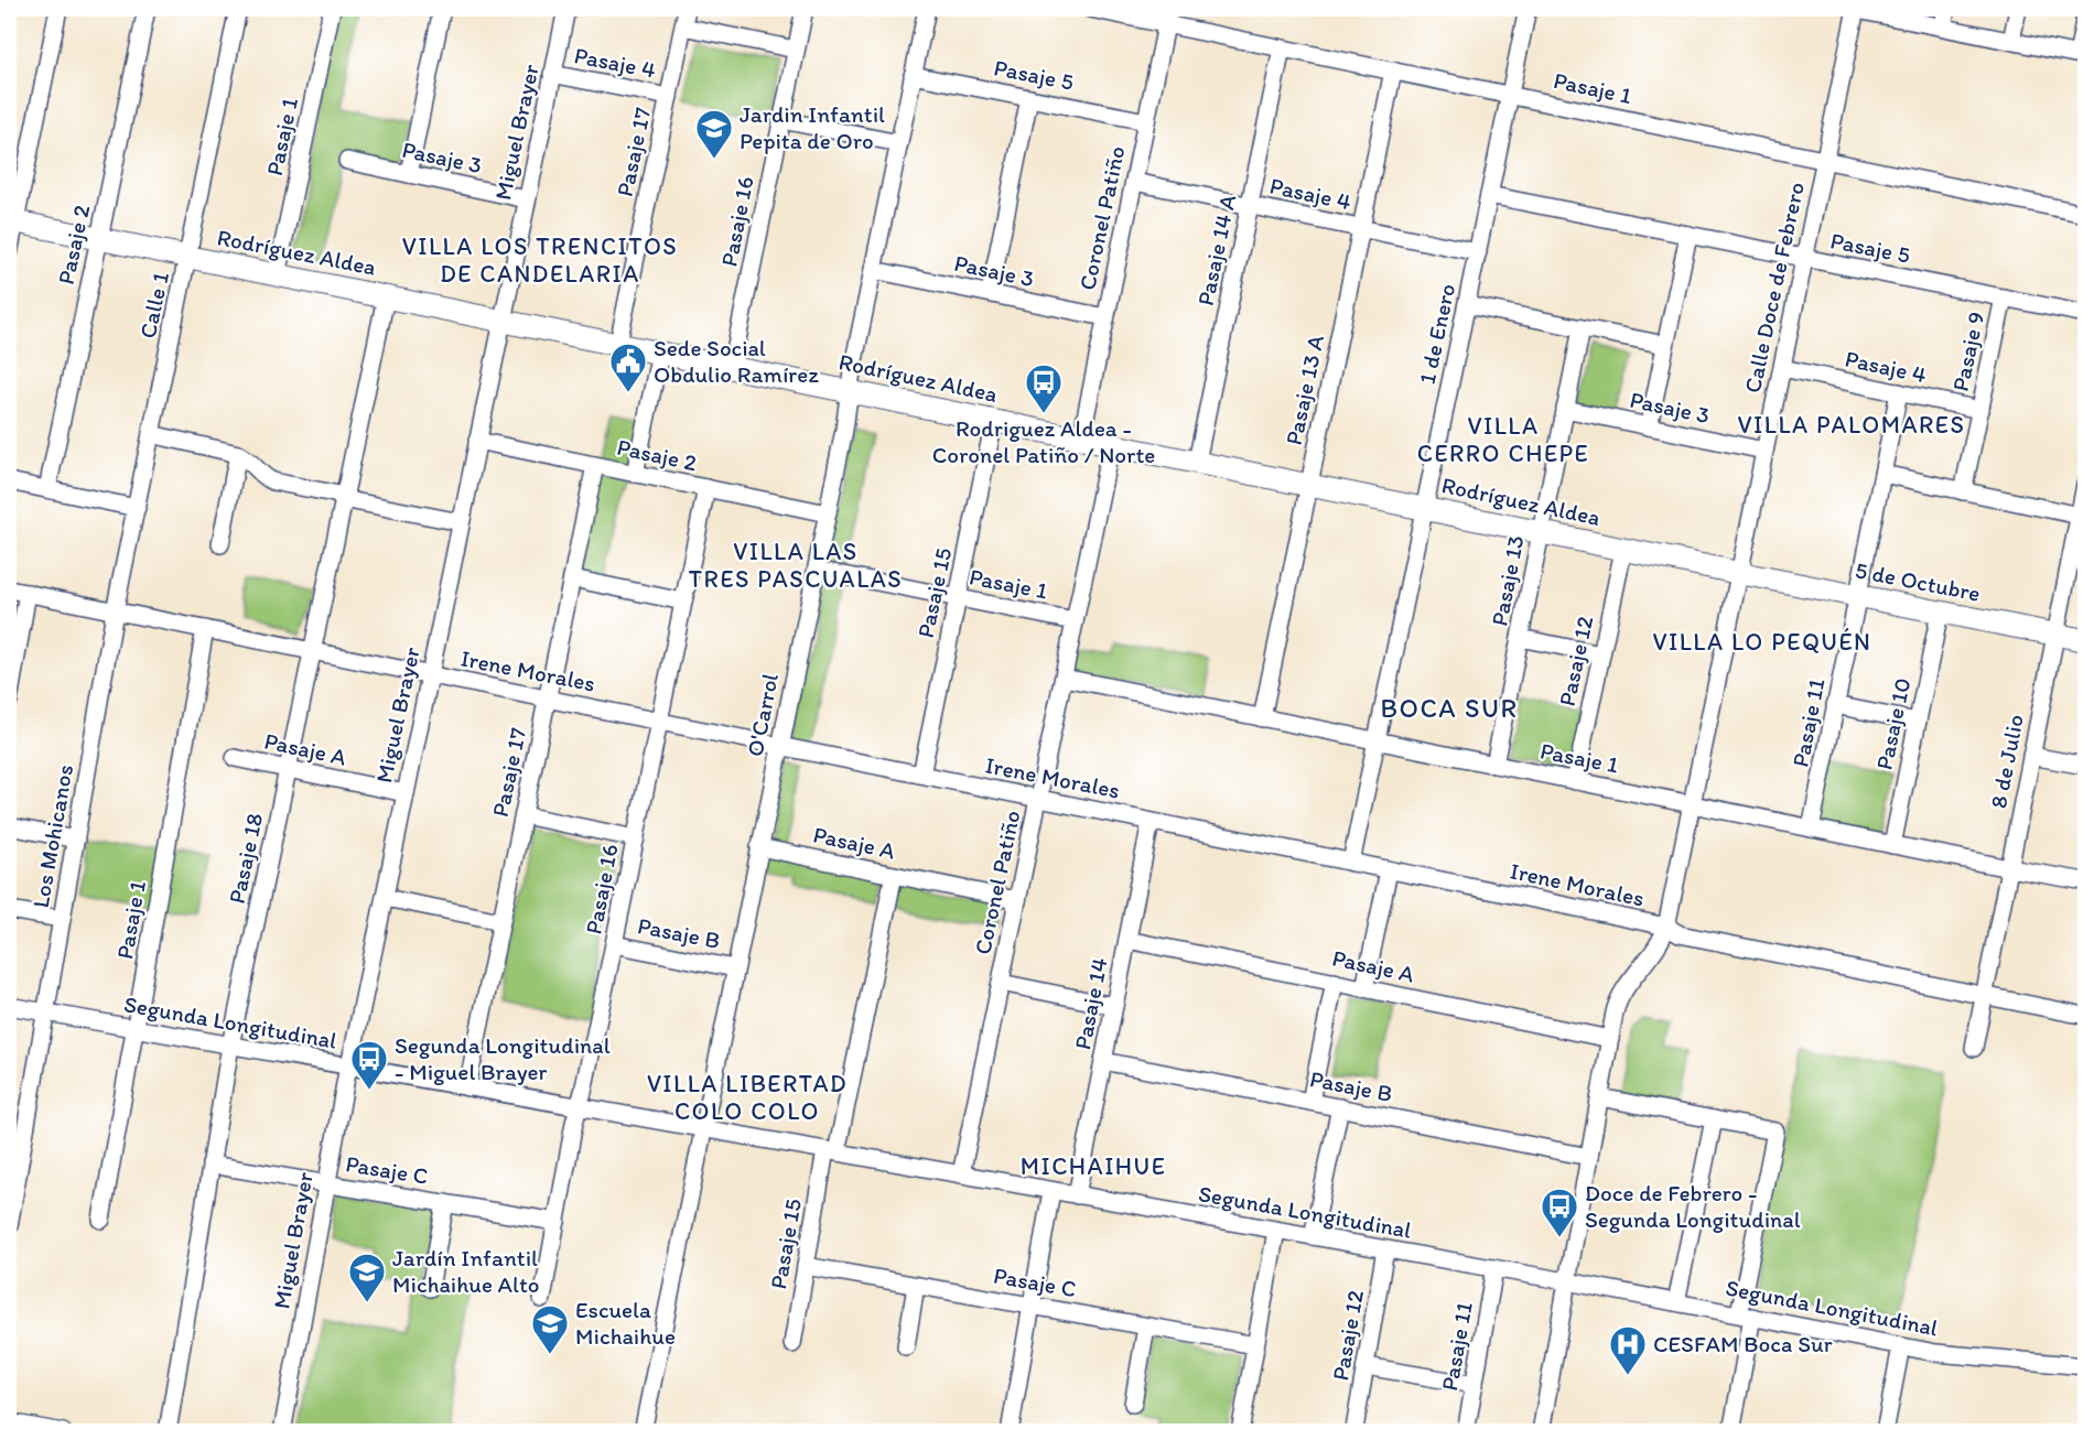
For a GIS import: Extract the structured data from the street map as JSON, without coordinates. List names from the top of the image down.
{
  "streets": {
    "main road": ["Rodríguez Aldea", "5 de Octubre"],
    "street": [
      "Pasaje 4",
      "Pasaje 5",
      "Pasaje 1",
      "Miguel Brayer",
      "Pasaje 17",
      "Pasaje 3",
      "Coronel Patiño",
      "Pasaje 16",
      "Pasaje 2",
      "Pasaje 14 A",
      "Calle Doce de Febrero",
      "Calle 1",
      "1 de Enero",
      "Pasaje 9",
      "Pasaje 13 A",
      "Pasaje 13",
      "Pasaje 15",
      "Pasaje 12",
      "Irene Morales",
      "O'Carrol",
      "Pasaje 11",
      "Pasaje 10",
      "Pasaje A",
      "8 de Julio",
      "Los Mohicanos",
      "Pasaje 18",
      "Pasaje B",
      "Pasaje 14",
      "Segunda Longitudinal",
      "Pasaje C"
    ]
  },
  "crossings": [
    ["Pasaje 4", "Miguel Brayer"],
    ["Pasaje 4", "Pasaje 17"],
    ["Pasaje 4", "Coronel Patiño"],
    ["Pasaje 4", "Pasaje 14 A"],
    ["Pasaje 4", "Calle Doce de Febrero"],
    ["Pasaje 4", "1 de Enero"],
    ["Pasaje 4", "Pasaje 9"],
    ["Pasaje 4", "Pasaje 13 A"],
    ["Pasaje 4", "Pasaje 11"],
    ["Pasaje 5", "Coronel Patiño"],
    ["Pasaje 5", "Calle Doce de Febrero"],
    ["Pasaje 5", "1 de Enero"],
    ["Pasaje 5", "Pasaje 9"],
    ["Pasaje 5", "O'Carrol"],
    ["Pasaje 1", "Coronel Patiño"],
    ["Pasaje 1", "Pasaje 14 A"],
    ["Pasaje 1", "Rodríguez Aldea"],
    ["Pasaje 1", "Calle Doce de Febrero"],
    ["Pasaje 1", "1 de Enero"],
    ["Pasaje 1", "Pasaje 13 A"],
    ["Pasaje 1", "Pasaje 13"],
    ["Pasaje 1", "Pasaje 15"],
    ["Pasaje 1", "Pasaje 12"],
    ["Pasaje 1", "Irene Morales"],
    ["Pasaje 1", "O'Carrol"],
    ["Pasaje 1", "Pasaje 11"],
    ["Pasaje 1", "Pasaje 10"],
    ["Pasaje 1", "8 de Julio"],
    ["Pasaje 1", "Segunda Longitudinal"],
    ["Miguel Brayer", "Pasaje 3"],
    ["Miguel Brayer", "Pasaje 2"],
    ["Miguel Brayer", "Rodríguez Aldea"],
    ["Miguel Brayer", "Irene Morales"],
    ["Miguel Brayer", "Pasaje A"],
    ["Miguel Brayer", "Segunda Longitudinal"],
    ["Miguel Brayer", "Pasaje C"],
    ["Pasaje 17", "Pasaje 2"],
    ["Pasaje 17", "Rodríguez Aldea"],
    ["Pasaje 17", "Irene Morales"],
    ["Pasaje 17", "Segunda Longitudinal"],
    ["Pasaje 3", "Coronel Patiño"],
    ["Pasaje 3", "Calle Doce de Febrero"],
    ["Pasaje 3", "Pasaje 13"],
    ["Pasaje 3", "O'Carrol"],
    ["Coronel Patiño", "Rodríguez Aldea"],
    ["Coronel Patiño", "Irene Morales"],
    ["Coronel Patiño", "Pasaje A"],
    ["Coronel Patiño", "Segunda Longitudinal"],
    ["Pasaje 16", "Pasaje 2"],
    ["Pasaje 16", "Rodríguez Aldea"],
    ["Pasaje 16", "Irene Morales"],
    ["Pasaje 16", "Pasaje B"],
    ["Pasaje 16", "Segunda Longitudinal"],
    ["Pasaje 16", "Pasaje C"],
    ["Pasaje 2", "Rodríguez Aldea"],
    ["Pasaje 2", "O'Carrol"],
    ["Pasaje 14 A", "Rodríguez Aldea"],
    ["Rodríguez Aldea", "Calle Doce de Febrero"],
    ["Rodríguez Aldea", "Calle 1"],
    ["Rodríguez Aldea", "1 de Enero"],
    ["Rodríguez Aldea", "Pasaje 13 A"],
    ["Rodríguez Aldea", "Pasaje 13"],
    ["Rodríguez Aldea", "5 de Octubre"],
    ["Rodríguez Aldea", "Pasaje 15"],
    ["Rodríguez Aldea", "Pasaje 12"],
    ["Rodríguez Aldea", "O'Carrol"],
    ["Rodríguez Aldea", "Pasaje 18"],
    ["Calle Doce de Febrero", "5 de Octubre"],
    ["Calle Doce de Febrero", "Irene Morales"],
    ["Calle Doce de Febrero", "Pasaje A"],
    ["Calle Doce de Febrero", "Pasaje B"],
    ["Calle Doce de Febrero", "Segunda Longitudinal"],
    ["Calle 1", "Irene Morales"],
    ["Calle 1", "Los Mohicanos"],
    ["1 de Enero", "Irene Morales"],
    ["5 de Octubre", "Pasaje 11"],
    ["5 de Octubre", "Pasaje 10"],
    ["5 de Octubre", "8 de Julio"],
    ["Pasaje 15", "Irene Morales"],
    ["Pasaje 15", "Pasaje A"],
    ["Pasaje 15", "Segunda Longitudinal"],
    ["Pasaje 15", "Pasaje C"],
    ["Pasaje 12", "Segunda Longitudinal"],
    ["Irene Morales", "O'Carrol"],
    ["Irene Morales", "8 de Julio"],
    ["Irene Morales", "Los Mohicanos"],
    ["Irene Morales", "Pasaje 18"],
    ["Irene Morales", "Pasaje 14"],
    ["O'Carrol", "Pasaje A"],
    ["O'Carrol", "Pasaje B"],
    ["O'Carrol", "Segunda Longitudinal"],
    ["Pasaje 11", "Segunda Longitudinal"],
    ["Pasaje A", "Pasaje 18"],
    ["Pasaje A", "Pasaje 14"],
    ["Los Mohicanos", "Segunda Longitudinal"],
    ["Pasaje 18", "Segunda Longitudinal"],
    ["Pasaje 18", "Pasaje C"],
    ["Pasaje B", "Pasaje 14"],
    ["Pasaje 14", "Segunda Longitudinal"]
  ],
  "districts": [
    "VILLA LOS TRENCITOS DE CANDELARIA",
    "VILLA PALOMARES",
    "VILLA CERRO CHEPE",
    "VILLA LAS TRES PASCUALAS",
    "VILLA LO PEQUÉN",
    "BOCA SUR",
    "VILLA LIBERTAD COLO COLO",
    "MICHAIHUE"
  ],
  "places": {
    "school or university": ["Jardin Infantil Pepita de Oro", "Jardín Infantil Michaihue Alto", "Escuela Michaihue"],
    "public building": ["Sede Social Obdulio Ramírez"],
    "bus stop": ["Rodriguez Aldea - Coronel Patiño / Norte", "Segunda Longitudinal - Miguel Brayer", "Doce de Febrero - Segunda Longitudinal"],
    "hospital": ["CESFAM Boca Sur"]
  }
}
